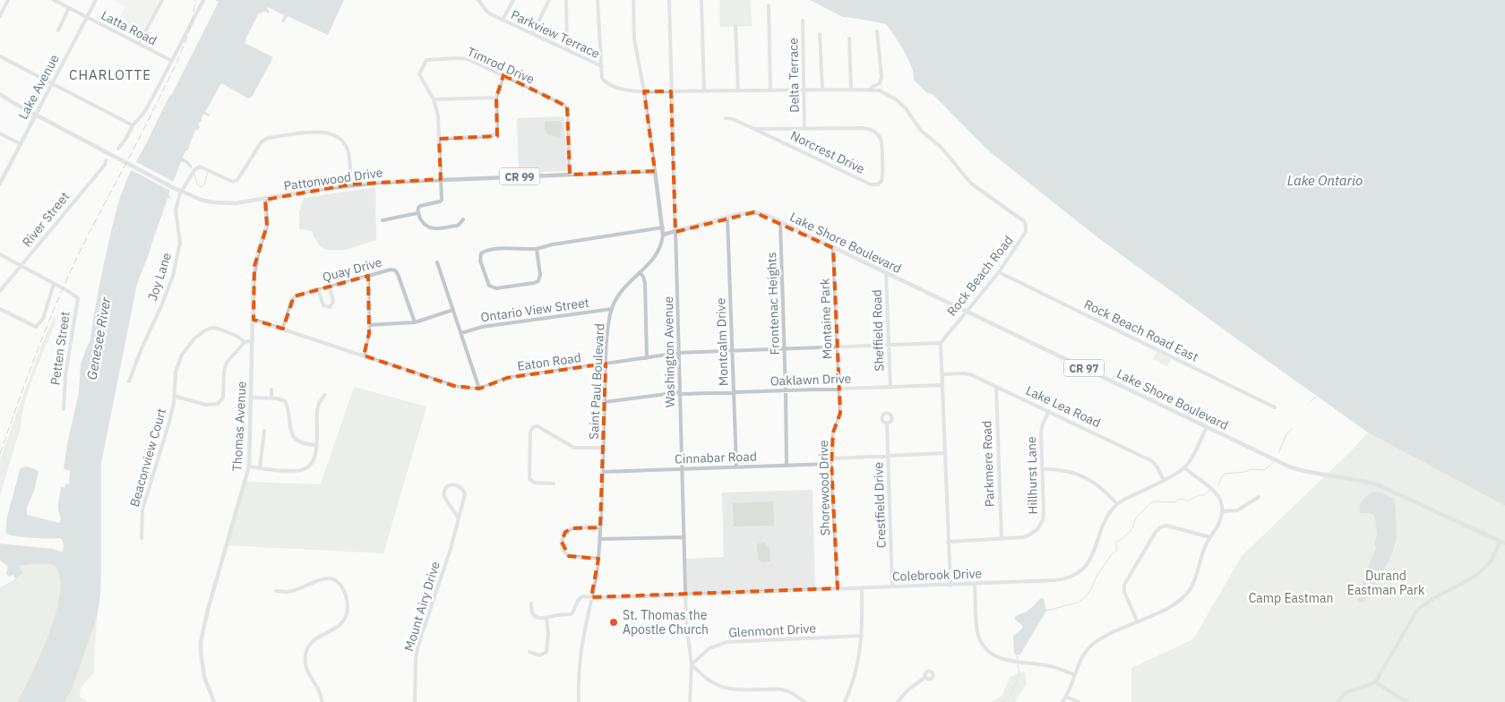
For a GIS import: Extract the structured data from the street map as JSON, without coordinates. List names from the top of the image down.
{
  "streets": {
    "main road": [
      "Lake Avenue",
      "CR 99",
      "Pattonwood Drive",
      "Lake Shore Boulevard",
      "CR 97",
      "Saint Paul Boulevard",
      "Thomas Avenue"
    ],
    "street": [
      "Latta Road",
      "Parkview Terrace",
      "Timrod Drive",
      "Delta Terrace",
      "Norcrest Drive",
      "River Street",
      "Quay Drive",
      "Rock Beach Road",
      "Joy Lane",
      "Frontenac Heights",
      "Ontario View Street",
      "Montaine Park",
      "Sheffield Road",
      "Rock Beach Road East",
      "Montcalm Drive",
      "Petten Street",
      "Washington Avenue",
      "Eaton Road",
      "Oaklawn Drive",
      "Lake Lea Road",
      "Beaconview Court",
      "Cinnabar Road",
      "Parkmere Road",
      "Hillhurst Lane",
      "Shorewood Drive",
      "Crestfield Drive",
      "Colebrook Drive",
      "Mount Airy Drive",
      "Glenmont Drive"
    ]
  },
  "crossings": [
    ["Latta Road", "Lake Avenue"],
    ["Parkview Terrace", "Rock Beach Road"],
    ["Parkview Terrace", "Saint Paul Boulevard"],
    ["Timrod Drive", "Pattonwood Drive"],
    ["Delta Terrace", "Norcrest Drive"],
    ["Delta Terrace", "Rock Beach Road"],
    ["Lake Avenue", "Pattonwood Drive"],
    ["Pattonwood Drive", "Joy Lane"],
    ["Pattonwood Drive", "Saint Paul Boulevard"],
    ["Pattonwood Drive", "Thomas Avenue"],
    ["River Street", "Petten Street"],
    ["Lake Shore Boulevard", "Rock Beach Road"],
    ["Lake Shore Boulevard", "Frontenac Heights"],
    ["Lake Shore Boulevard", "Montaine Park"],
    ["Lake Shore Boulevard", "Sheffield Road"],
    ["Lake Shore Boulevard", "Montcalm Drive"],
    ["Lake Shore Boulevard", "Washington Avenue"],
    ["Lake Shore Boulevard", "Saint Paul Boulevard"],
    ["Lake Shore Boulevard", "Colebrook Drive"],
    ["Quay Drive", "Eaton Road"],
    ["Rock Beach Road", "Rock Beach Road East"],
    ["Rock Beach Road", "Washington Avenue"],
    ["Rock Beach Road", "Eaton Road"],
    ["Rock Beach Road", "Saint Paul Boulevard"],
    ["Frontenac Heights", "Eaton Road"],
    ["Frontenac Heights", "Oaklawn Drive"],
    ["Frontenac Heights", "Cinnabar Road"],
    ["Ontario View Street", "Saint Paul Boulevard"],
    ["Montaine Park", "Eaton Road"],
    ["Montaine Park", "Oaklawn Drive"],
    ["Montaine Park", "Shorewood Drive"],
    ["Sheffield Road", "Eaton Road"],
    ["Sheffield Road", "Oaklawn Drive"],
    ["Montcalm Drive", "Eaton Road"],
    ["Montcalm Drive", "Oaklawn Drive"],
    ["Montcalm Drive", "Cinnabar Road"],
    ["Washington Avenue", "Eaton Road"],
    ["Washington Avenue", "Oaklawn Drive"],
    ["Washington Avenue", "Cinnabar Road"],
    ["Washington Avenue", "Colebrook Drive"],
    ["Washington Avenue", "Glenmont Drive"],
    ["Eaton Road", "Saint Paul Boulevard"],
    ["Eaton Road", "Thomas Avenue"],
    ["Oaklawn Drive", "Saint Paul Boulevard"],
    ["Oaklawn Drive", "Shorewood Drive"],
    ["Saint Paul Boulevard", "Cinnabar Road"],
    ["Saint Paul Boulevard", "Colebrook Drive"],
    ["Lake Lea Road", "Parkmere Road"],
    ["Lake Lea Road", "Hillhurst Lane"],
    ["Lake Lea Road", "Colebrook Drive"],
    ["Cinnabar Road", "Shorewood Drive"],
    ["Parkmere Road", "Hillhurst Lane"],
    ["Shorewood Drive", "Colebrook Drive"],
    ["Crestfield Drive", "Colebrook Drive"]
  ],
  "districts": ["CHARLOTTE"],
  "water": ["Lake Ontario", "Genesee River"],
  "parks": ["Durand Eastman Park", "Camp Eastman"],
  "places": ["St. Thomas the Apostle Church"]
}
